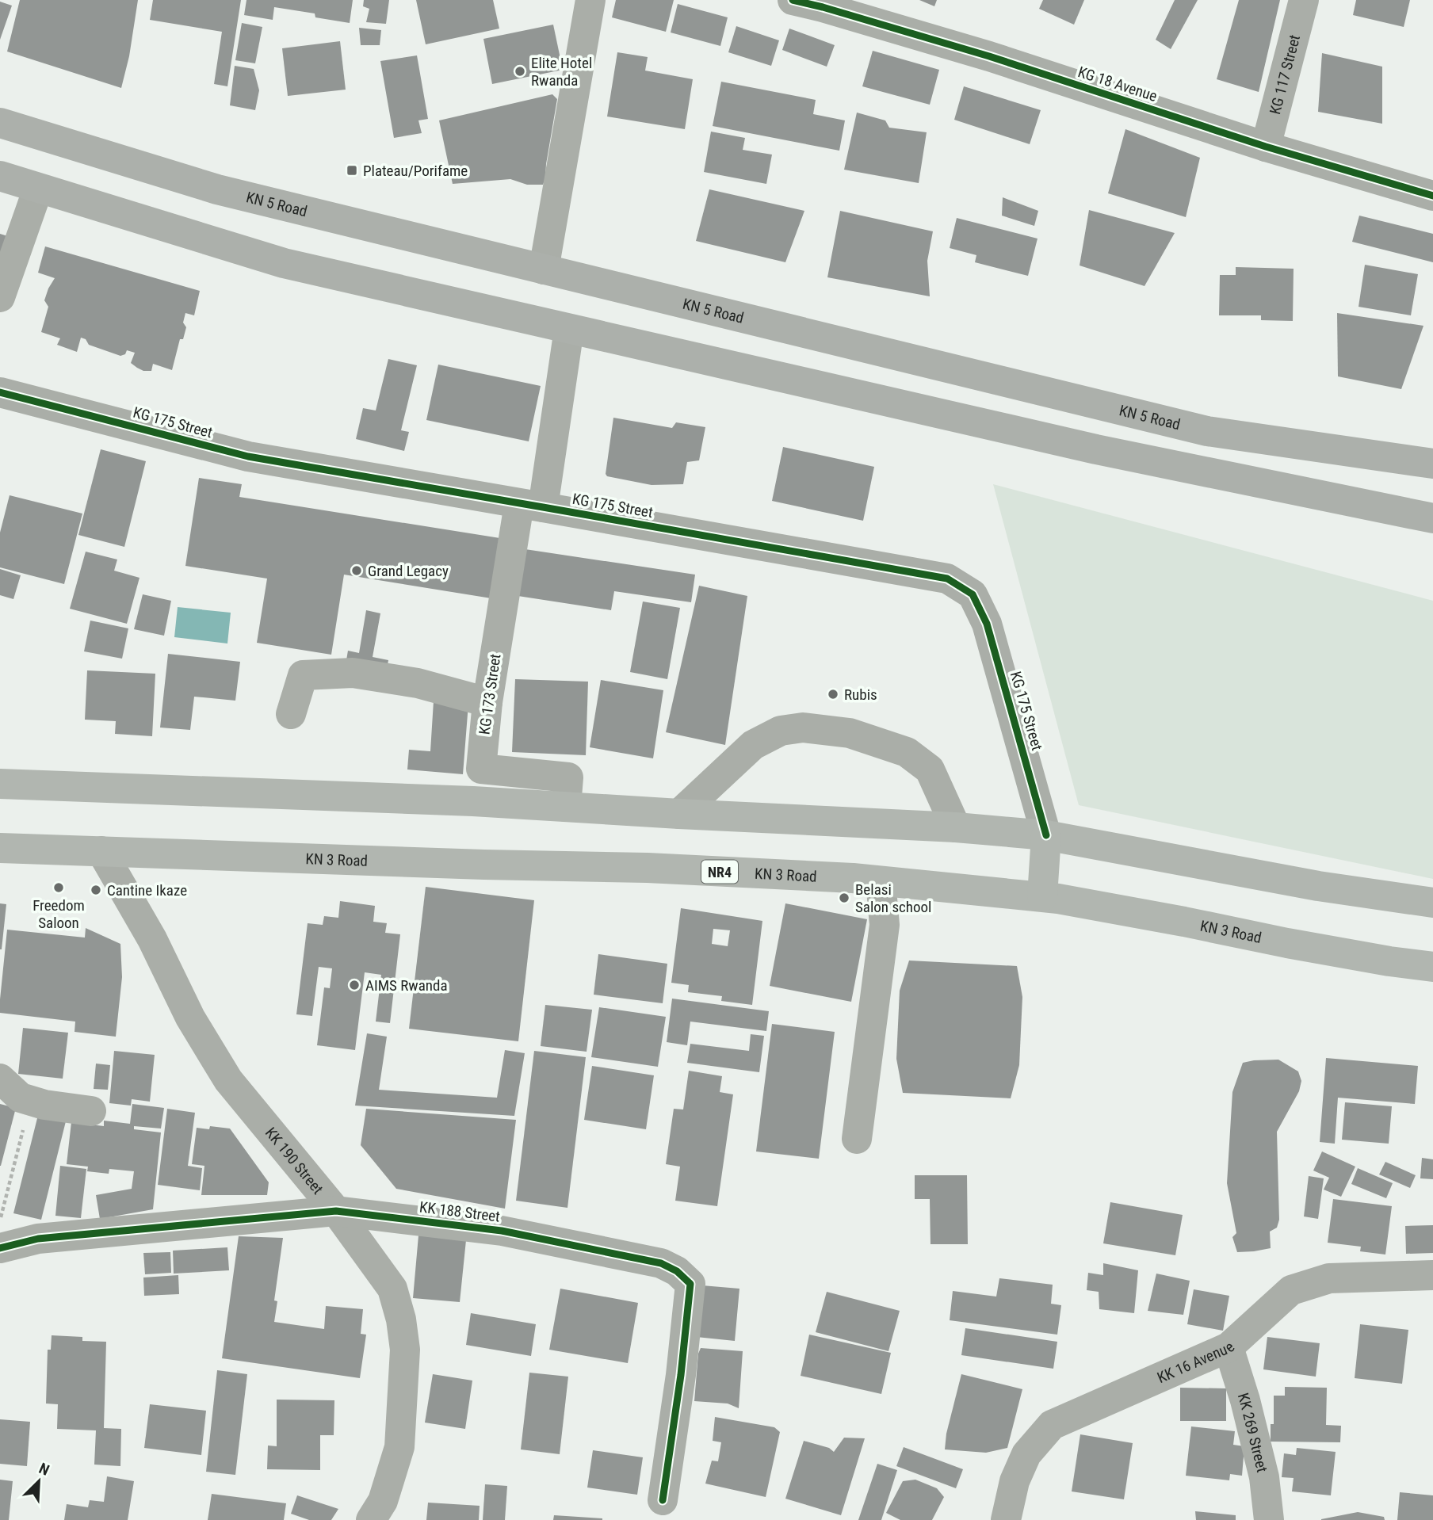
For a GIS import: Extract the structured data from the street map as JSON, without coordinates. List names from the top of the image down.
{
  "streets": {
    "highway": ["KN 3 Road", "NR4"],
    "main road": ["KN 5 Road"],
    "street": [
      "KG 117 Street",
      "KG 18 Avenue",
      "KG 175 Street",
      "KG 173 Street",
      "KK 190 Street",
      "KK 188 Street",
      "KK 16 Avenue",
      "KK 269 Street"
    ]
  },
  "crossings": [
    ["KG 117 Street", "KG 18 Avenue"],
    ["KG 175 Street", "KG 173 Street"],
    ["KN 3 Road", "KK 190 Street"],
    ["KK 190 Street", "KK 188 Street"],
    ["KK 16 Avenue", "KK 269 Street"]
  ],
  "places": {
    "other": [
      "Elite Hotel Rwanda",
      "Grand Legacy",
      "Rubis",
      "Freedom Saloon",
      "Cantine Ikaze",
      "Belasi Salon school",
      "AIMS Rwanda"
    ],
    "transit": ["Plateau/Porifame"]
  },
  "north": "top right"
}
